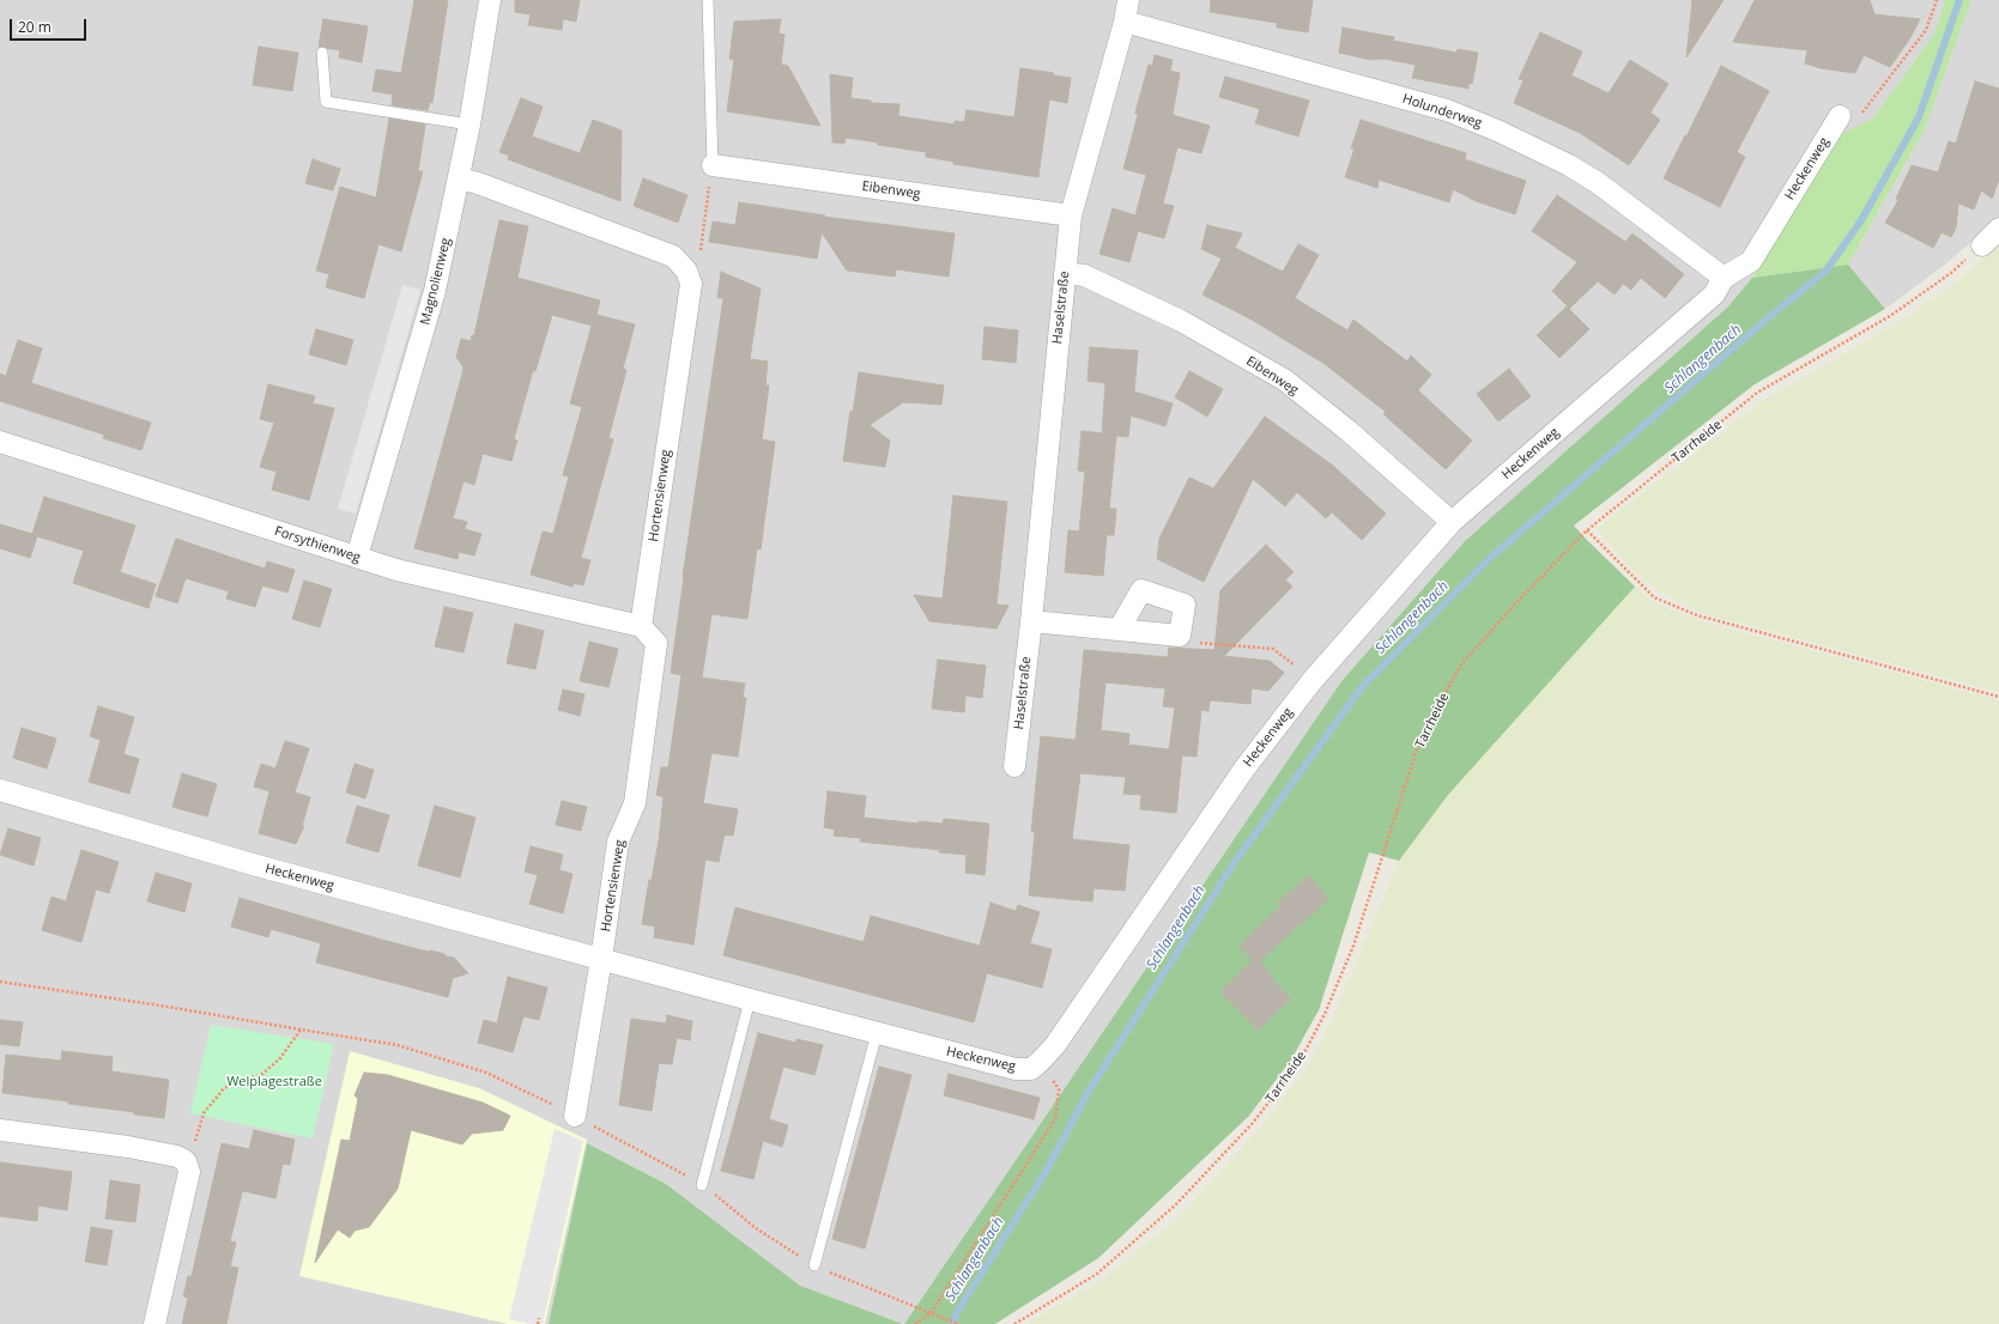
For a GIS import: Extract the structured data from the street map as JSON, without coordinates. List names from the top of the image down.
{
  "streets": {
    "street": [
      "Holunderweg",
      "Heckenweg",
      "Eibenweg",
      "Magnolienweg",
      "Haselstraße",
      "Hortensienweg",
      "Forsythienweg"
    ],
    "path": ["Tarrheide"]
  },
  "crossings": [
    ["Holunderweg", "Heckenweg"],
    ["Holunderweg", "Haselstraße"],
    ["Heckenweg", "Eibenweg"],
    ["Heckenweg", "Hortensienweg"],
    ["Eibenweg", "Haselstraße"],
    ["Magnolienweg", "Forsythienweg"],
    ["Hortensienweg", "Forsythienweg"]
  ],
  "water": ["Schlangenbach"],
  "parks": ["Welplagestraße"],
  "scale_bar": "20 m"
}
